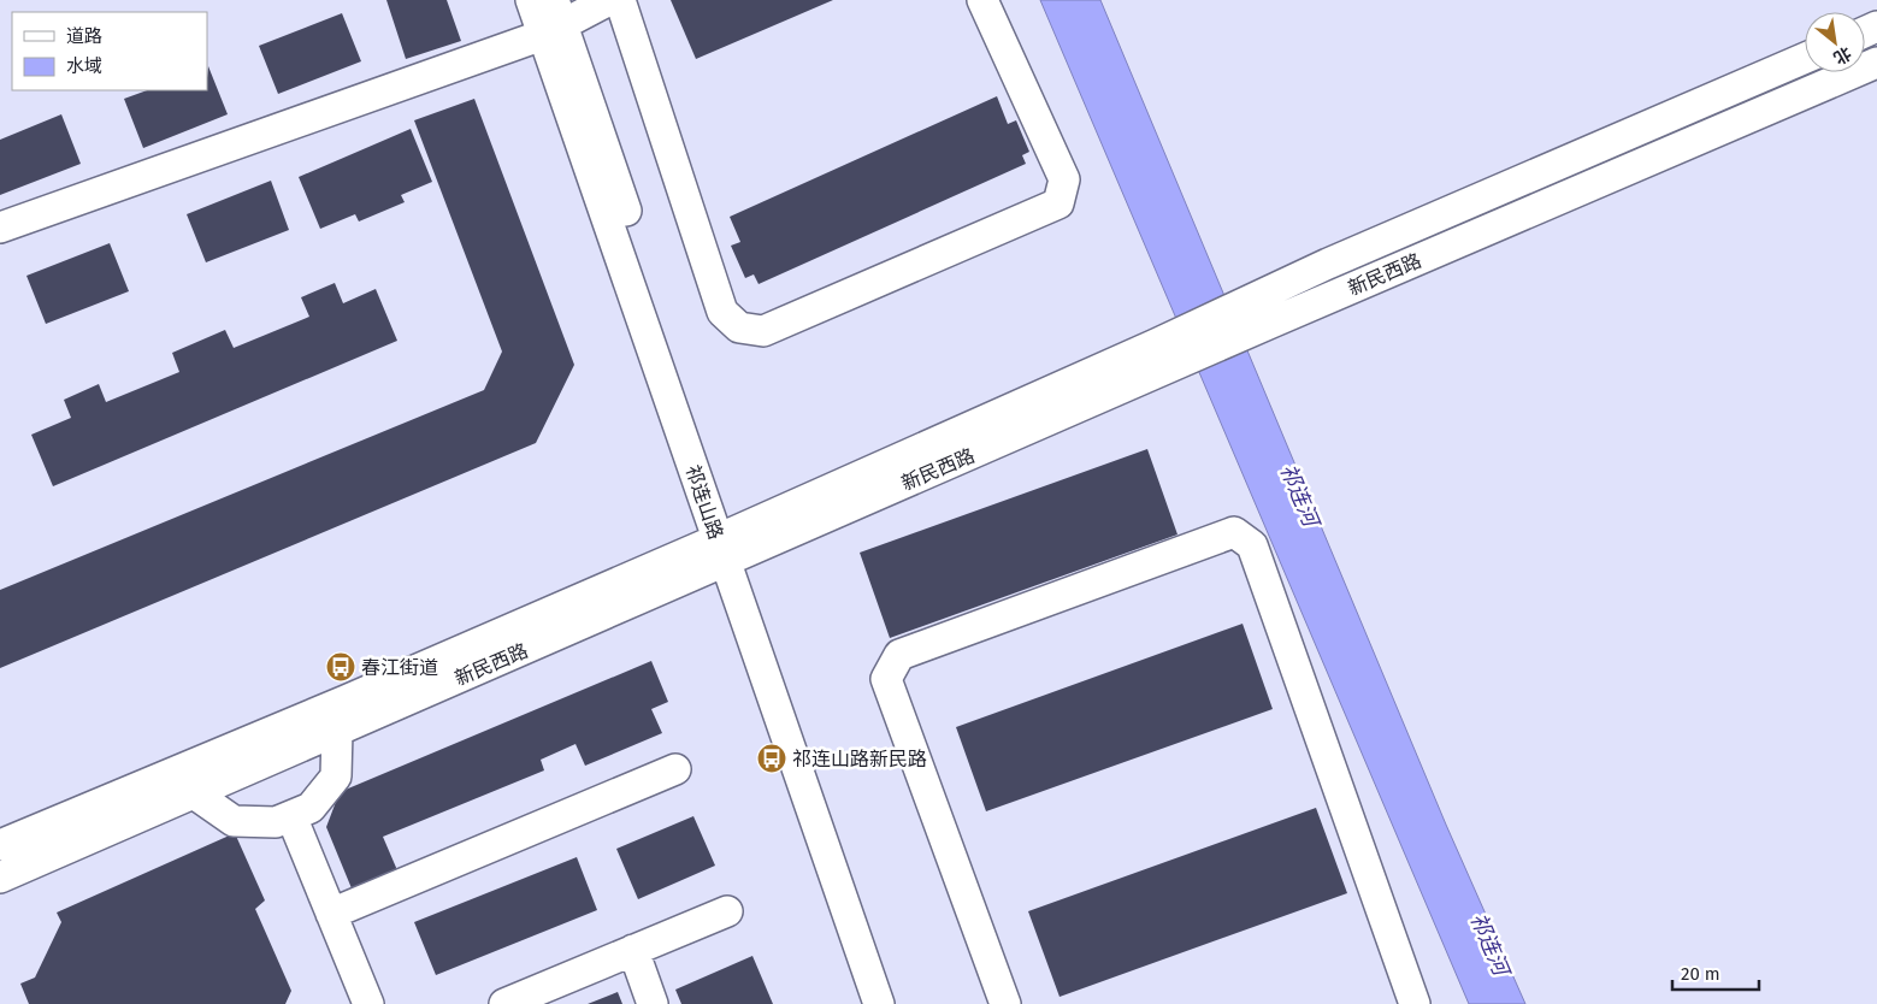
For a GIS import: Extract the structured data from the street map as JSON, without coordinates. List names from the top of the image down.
{
  "streets": {
    "street": ["新民西路", "祁连山路"]
  },
  "crossings": [
    ["新民西路", "祁连山路"]
  ],
  "water": ["祁连河"],
  "places": {
    "bus stop": ["春江街道", "祁连山路新民路"]
  },
  "legend": ["道路", "水域"],
  "scale_bar": "20 m",
  "north": "bottom right"
}
